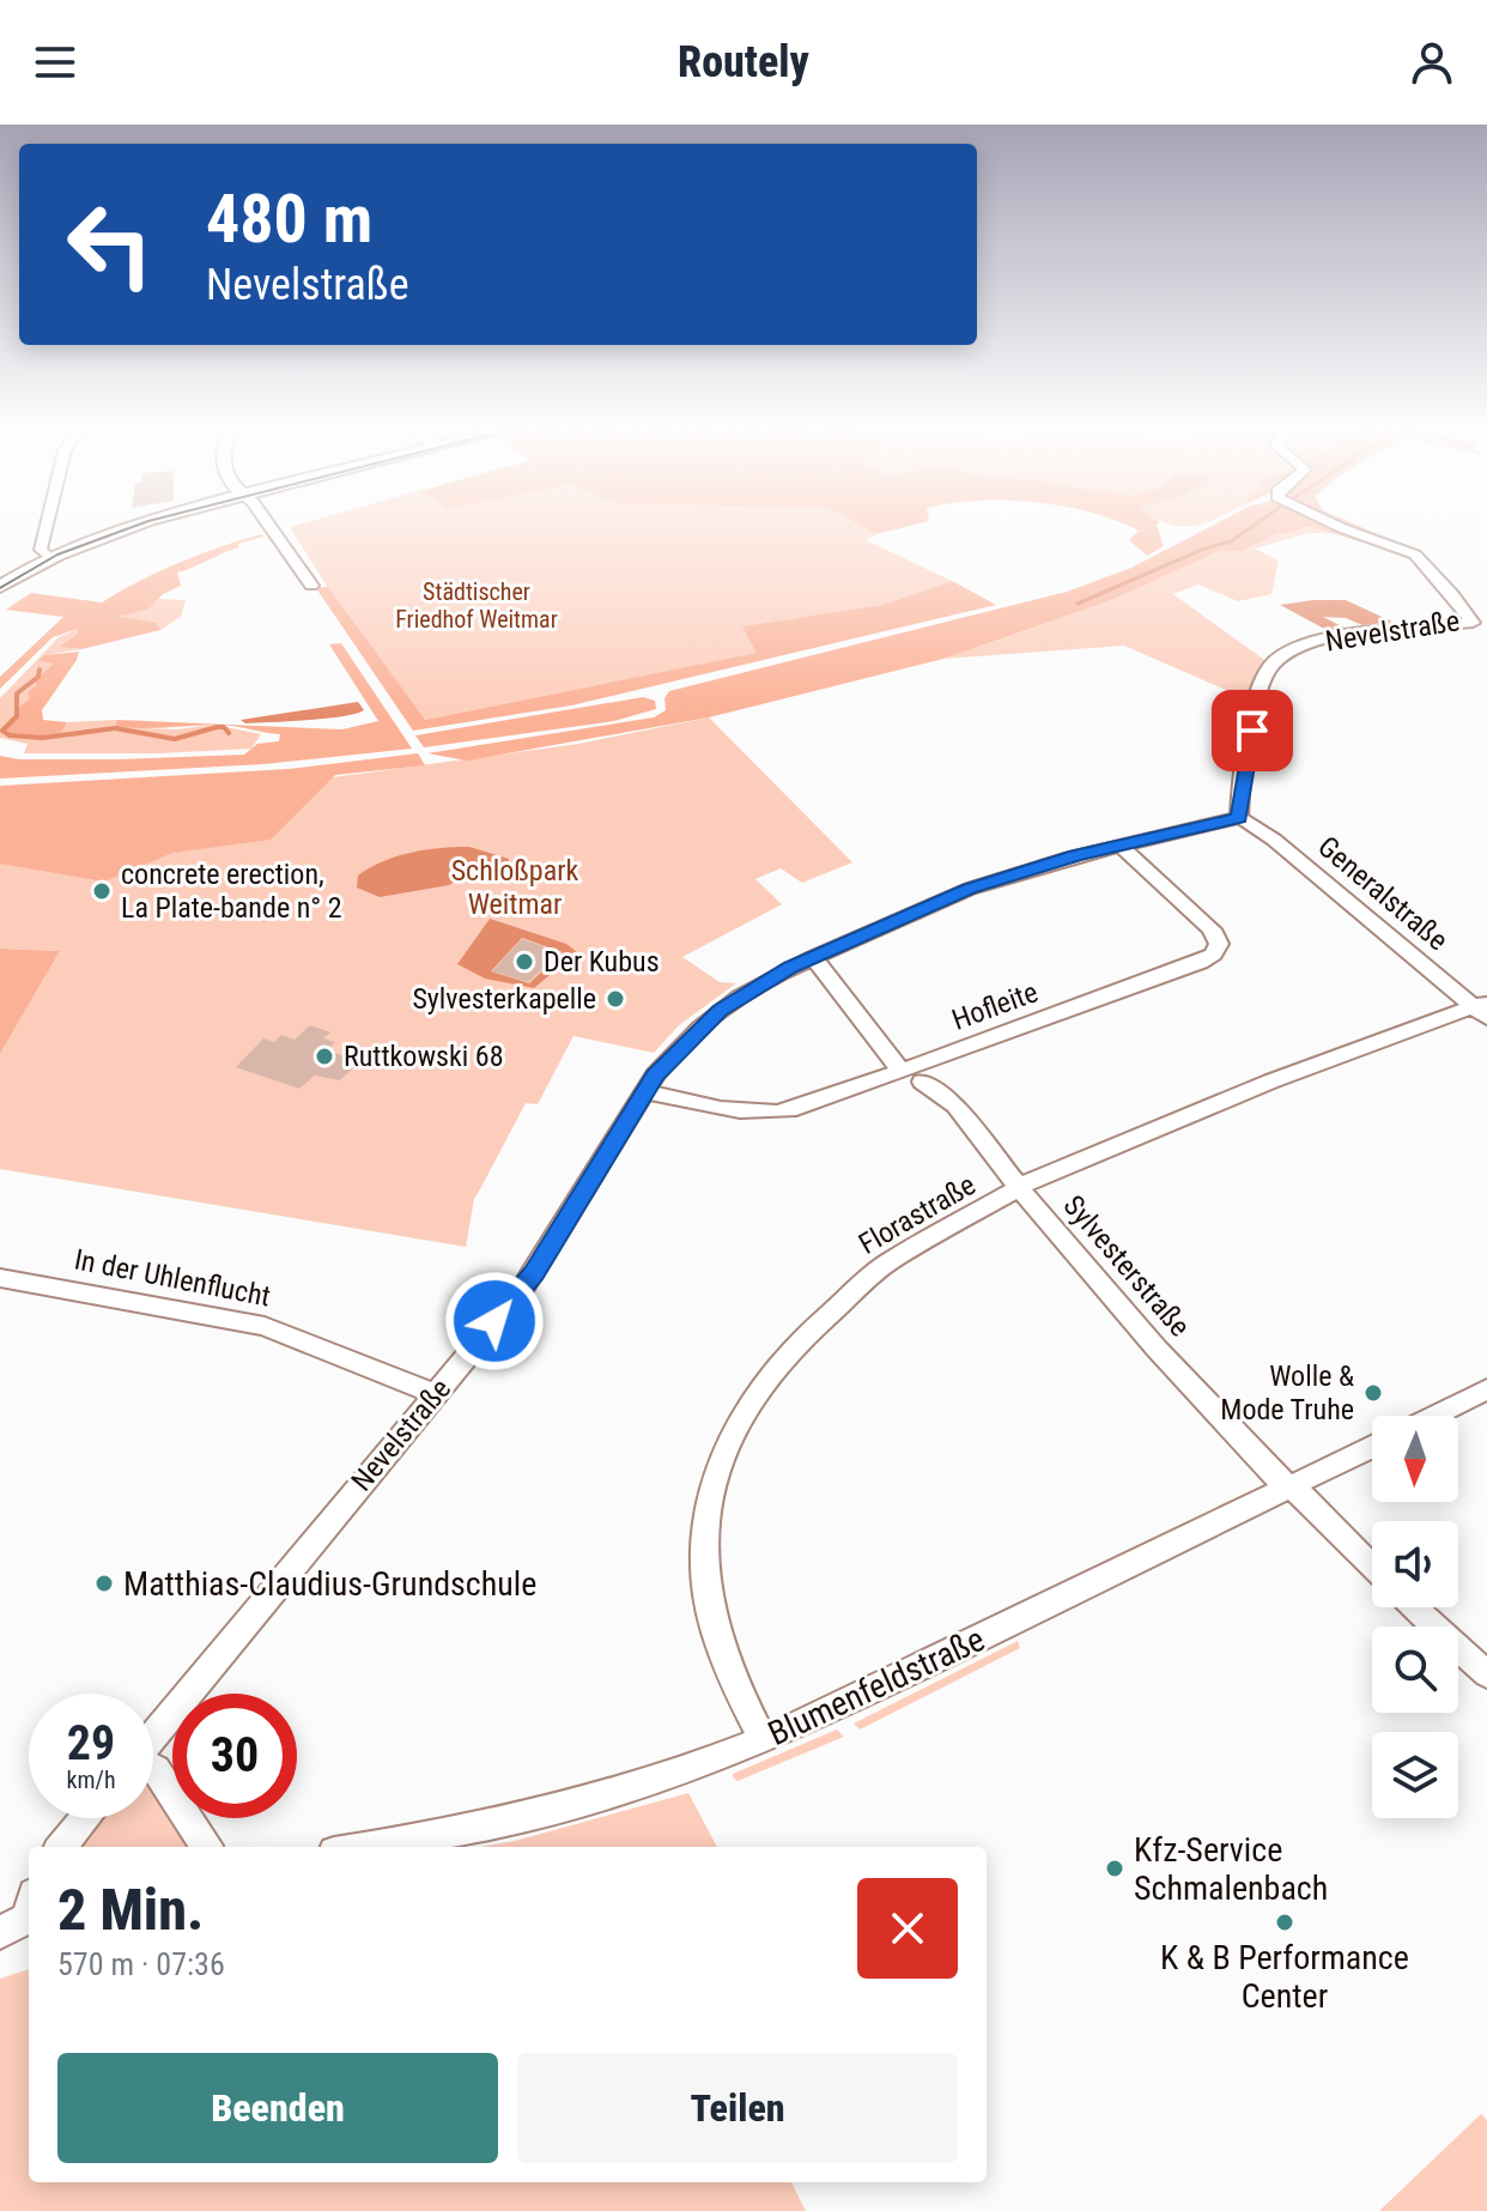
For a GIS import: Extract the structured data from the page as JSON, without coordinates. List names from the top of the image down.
{
  "streets": {
    "street": [
      "Nevelstraße",
      "Generalstraße",
      "Hofleite",
      "Florastraße",
      "Sylvesterstraße",
      "In der Uhlenflucht",
      "Blumenfeldstraße"
    ]
  },
  "crossings": [
    ["Nevelstraße", "Generalstraße"],
    ["Nevelstraße", "Hofleite"],
    ["Nevelstraße", "In der Uhlenflucht"],
    ["Generalstraße", "Florastraße"],
    ["Florastraße", "Sylvesterstraße"],
    ["Florastraße", "Blumenfeldstraße"],
    ["Sylvesterstraße", "Blumenfeldstraße"]
  ],
  "parks": ["Städtischer Friedhof Weitmar", "Schloßpark Weitmar"],
  "places": [
    "concrete erection, La Plate-bande n° 2",
    "Der Kubus",
    "Sylvesterkapelle",
    "Ruttkowski 68",
    "Wolle & Mode Truhe",
    "Matthias-Claudius-Grundschule",
    "Kfz-Service Schmalenbach",
    "K & B Performance Center"
  ],
  "north": "bottom",
  "page": {
    "header": "Routely",
    "turn": ["480 m", "Nevelstraße"],
    "speed": "29 km/h",
    "limit": "30",
    "heading": ["2 Min.", "570 m · 07:36"],
    "buttons": ["Beenden", "Teilen"]
  }
}
